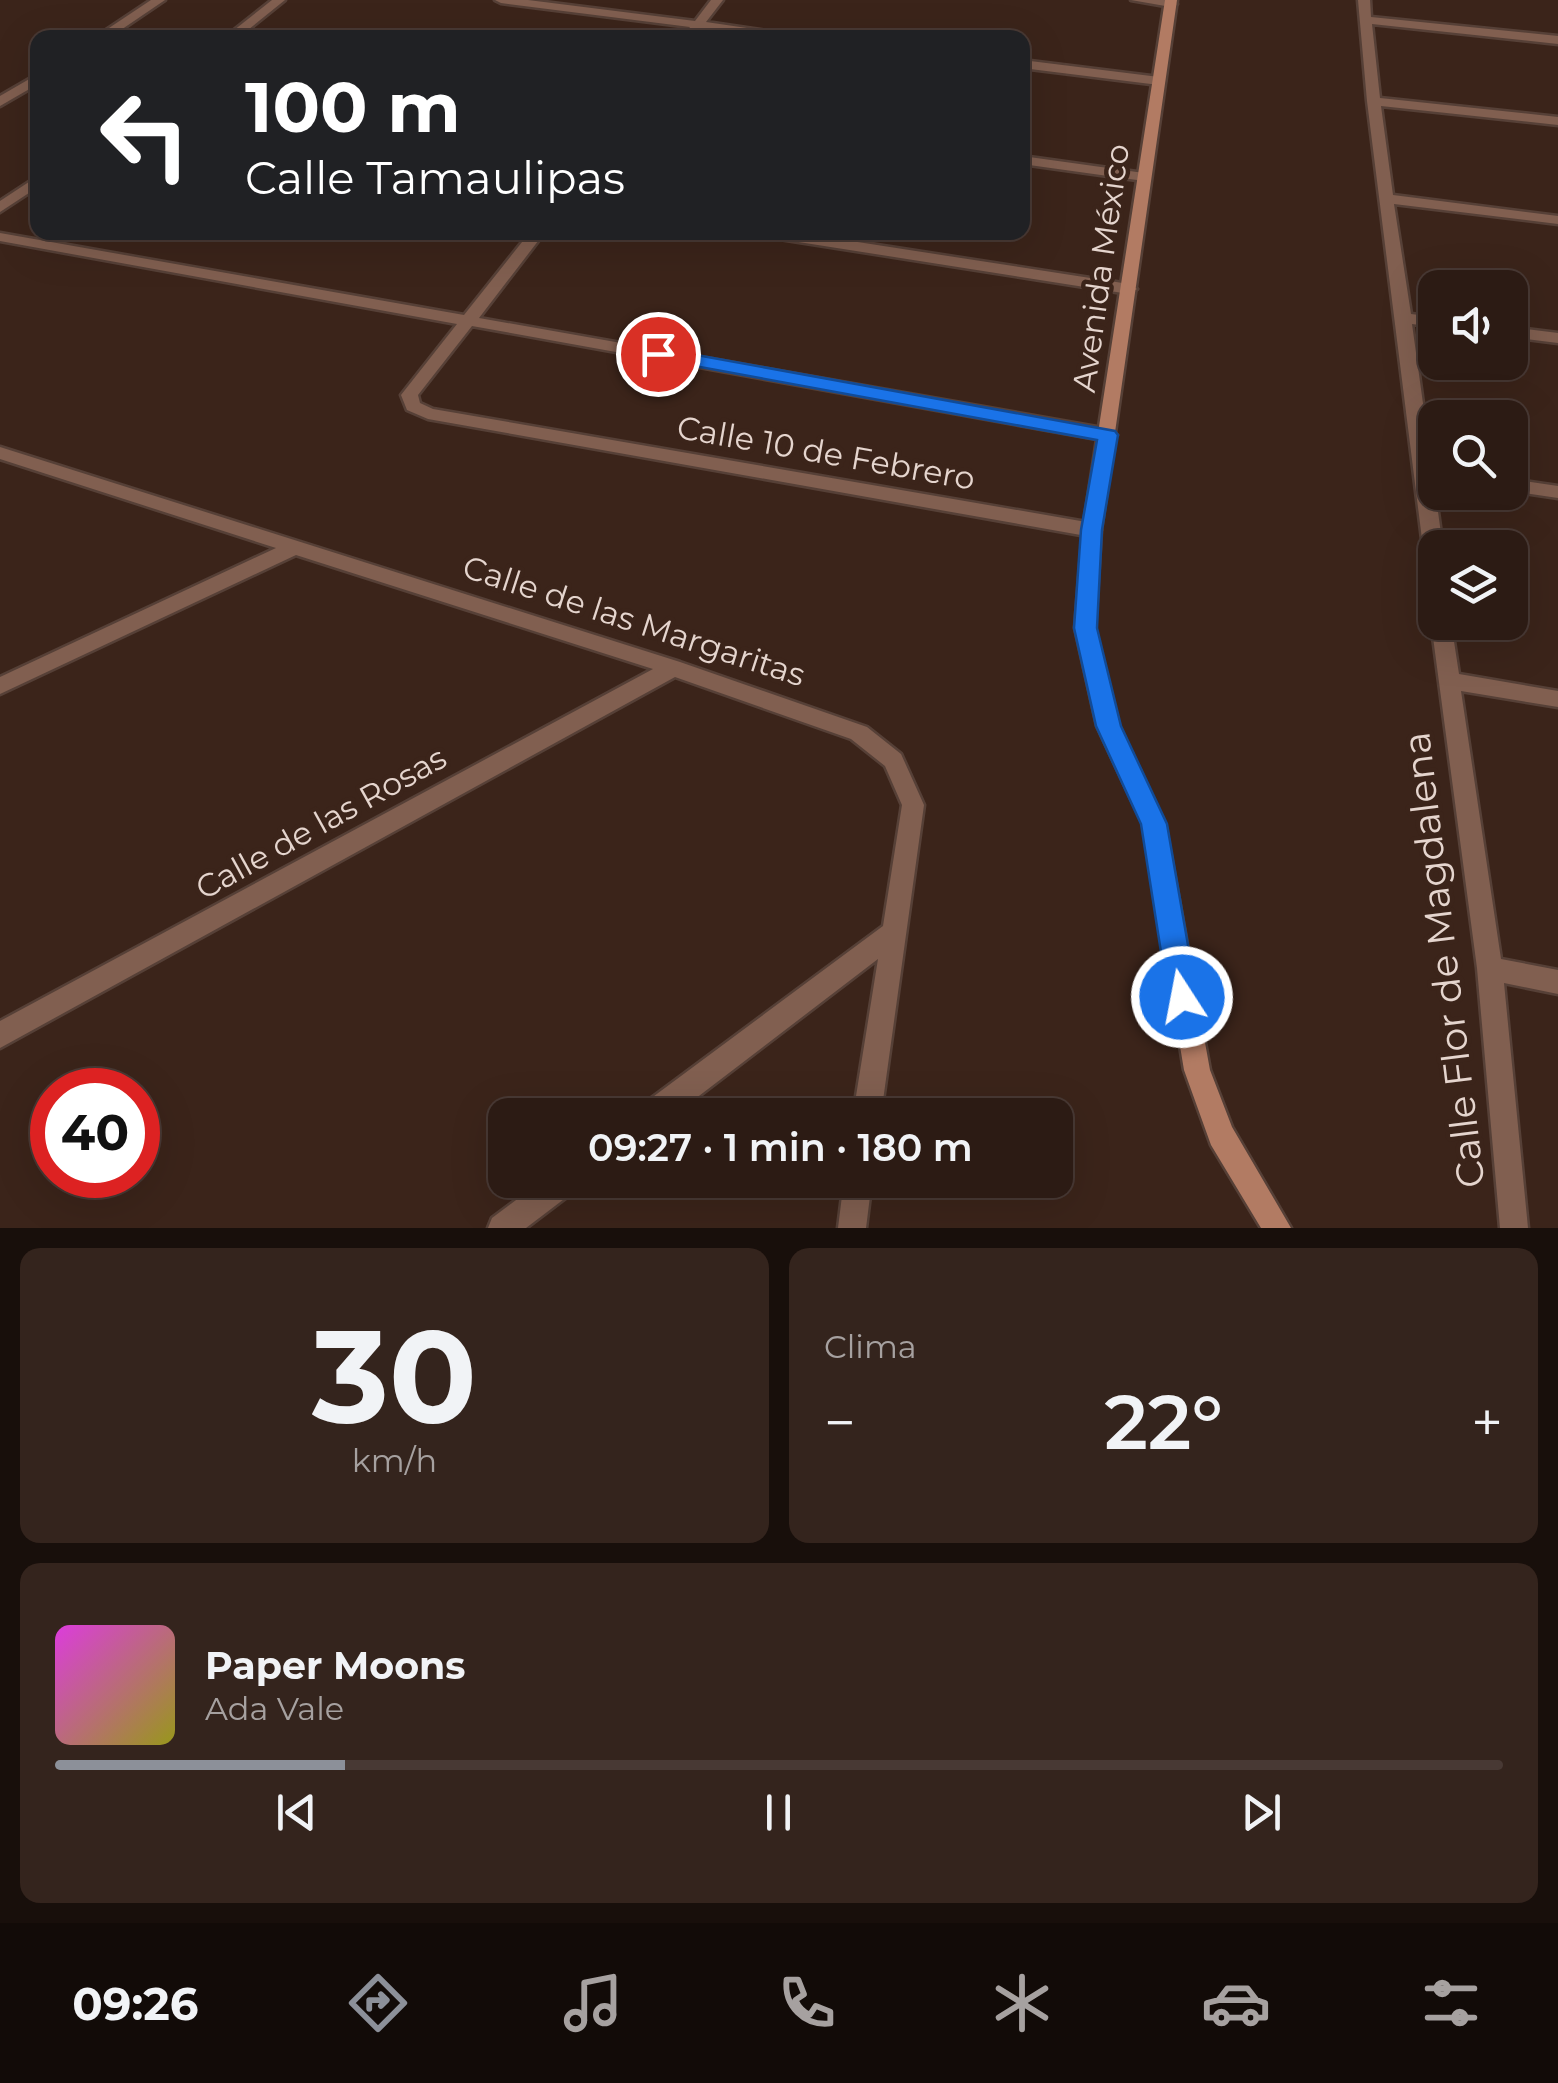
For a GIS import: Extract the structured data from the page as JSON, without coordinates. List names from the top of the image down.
{
  "streets": {
    "street": [
      "Avenida México",
      "Calle 10 de Febrero",
      "Calle de las Margaritas",
      "Calle de las Rosas",
      "Calle Flor de Magdalena"
    ]
  },
  "crossings": [
    ["Avenida México", "Calle 10 de Febrero"],
    ["Calle de las Margaritas", "Calle de las Rosas"]
  ],
  "page": {
    "turn": ["100 m", "Calle Tamaulipas"],
    "limit": "40",
    "trip": "09:27 · 1 min · 180 m",
    "tile": [
      ["30", "km/h"],
      "Clima"
    ],
    "heat": ["−", "22°", "+"],
    "song": ["Paper Moons", "Ada Vale"],
    "tabs": "09:26"
  }
}
